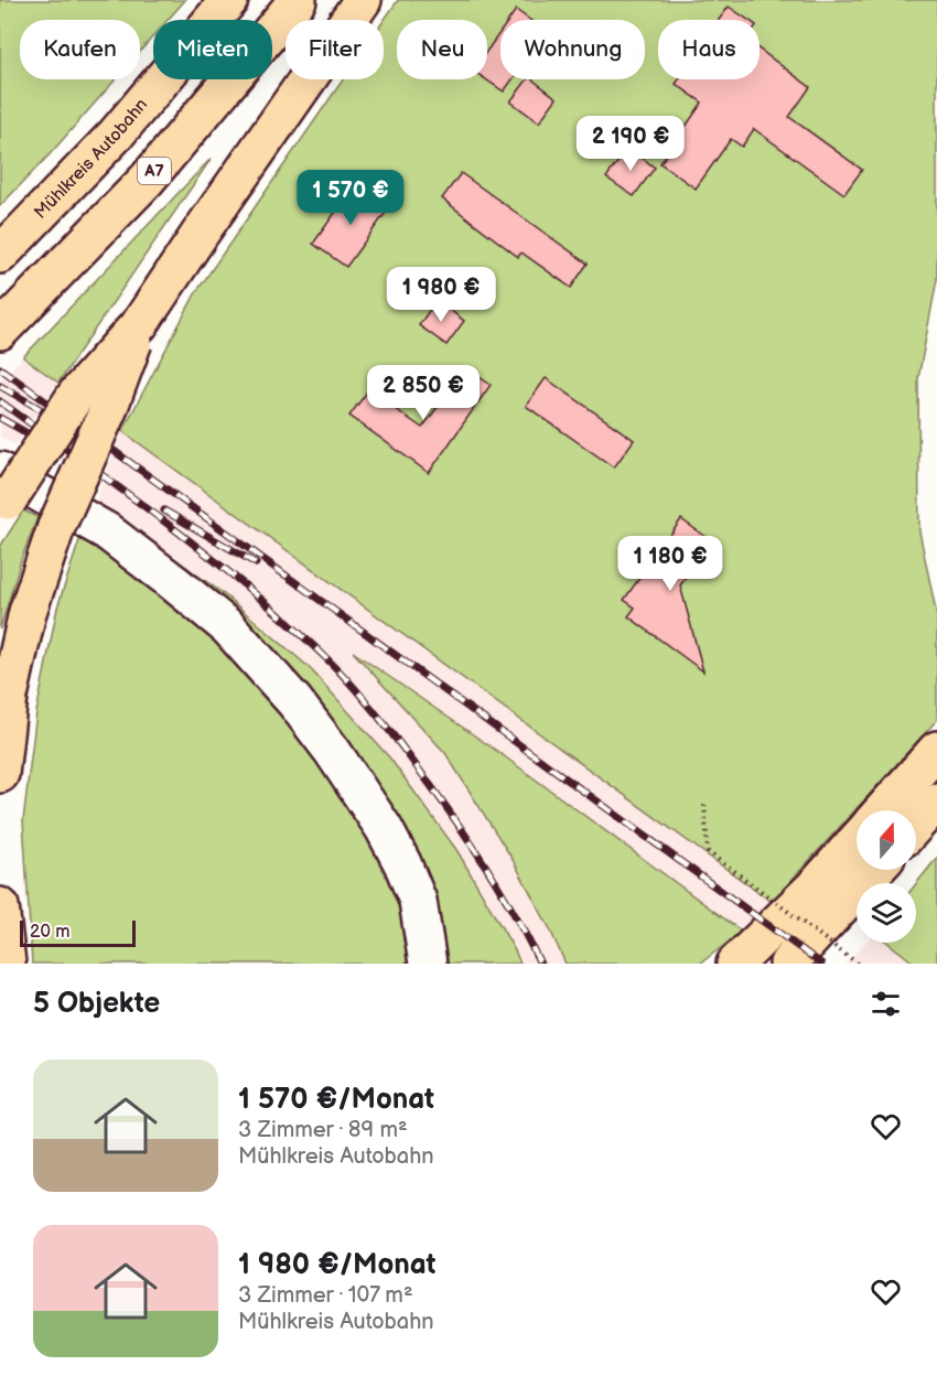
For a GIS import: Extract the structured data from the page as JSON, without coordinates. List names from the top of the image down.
{
  "streets": {
    "main road": ["Mühlkreis Autobahn", "A7"]
  },
  "scale_bar": "20 m",
  "north": "top",
  "page": {
    "chip": [
      "Kaufen",
      "Mieten",
      "Filter",
      "Neu",
      "Wohnung",
      "Haus"
    ],
    "price": [
      "2 190 €",
      "1 570 €",
      "1 980 €",
      "2 850 €",
      "1 180 €"
    ],
    "scale": "20 m",
    "heading": "5 Objekte",
    "list": [
      {
        "name": "1 570 €/Monat",
        "note": "3 Zimmer · 89 m² · Mühlkreis Autobahn"
      },
      {
        "name": "1 980 €/Monat",
        "note": "3 Zimmer · 107 m² · Mühlkreis Autobahn"
      }
    ]
  }
}
